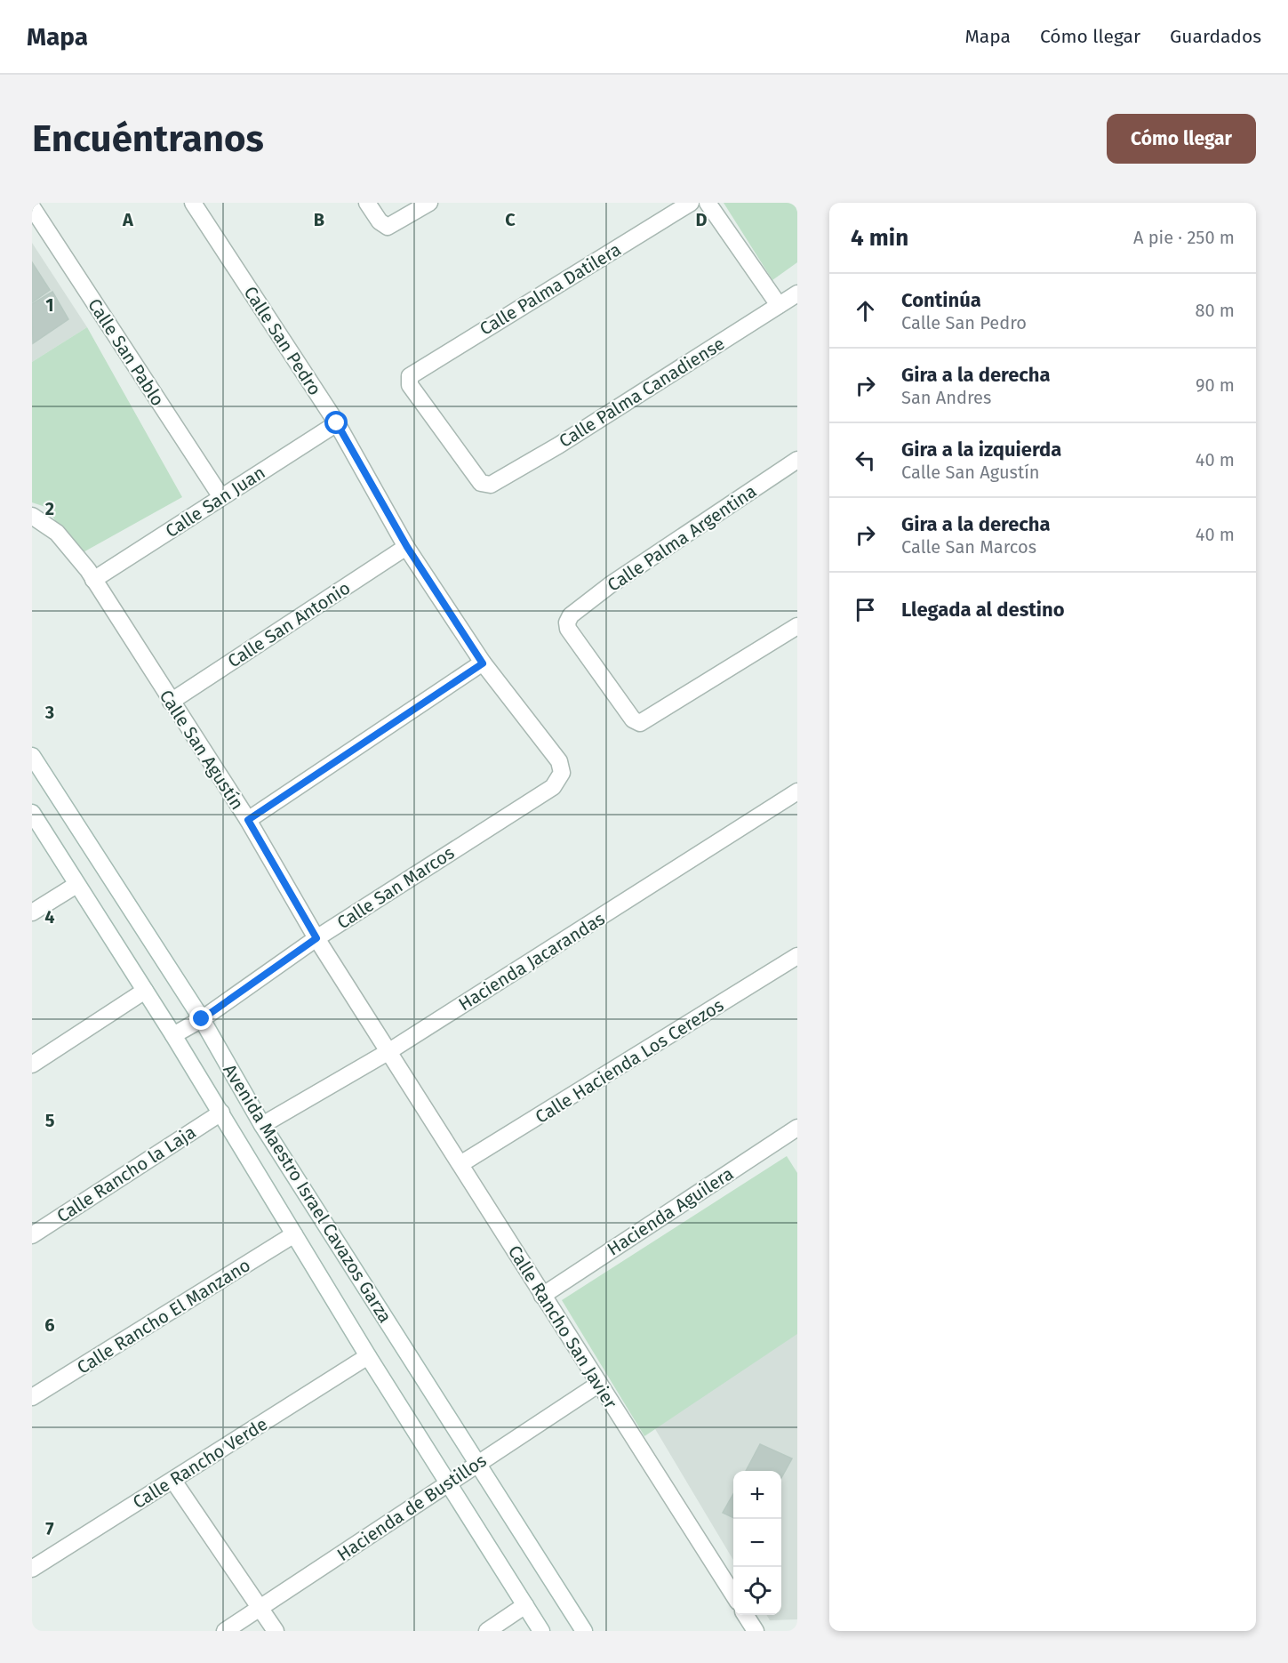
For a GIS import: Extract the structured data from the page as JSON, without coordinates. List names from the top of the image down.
{
  "streets": {
    "street": [
      "Calle Palma Datilera",
      "Calle San Pedro",
      "Calle San Pablo",
      "Calle Palma Canadiense",
      "Calle San Juan",
      "Calle Palma Argentina",
      "Calle San Antonio",
      "Calle San Agustín",
      "Calle San Marcos",
      "Hacienda Jacarandas",
      "Calle Hacienda Los Cerezos",
      "Calle Rancho la Laja",
      "Avenida Maestro Israel Cavazos Garza",
      "Hacienda Aguilera",
      "Calle Rancho El Manzano",
      "Calle Rancho San Javier",
      "Calle Rancho Verde",
      "Hacienda de Bustillos"
    ]
  },
  "crossings": [
    ["Calle Palma Datilera", "Calle Palma Canadiense"],
    ["Calle San Pedro", "Calle San Juan"],
    ["Calle San Pedro", "Calle San Antonio"],
    ["Calle San Pedro", "Calle San Marcos"],
    ["Calle San Pablo", "Calle San Juan"],
    ["Calle San Juan", "Calle San Agustín"],
    ["Calle San Antonio", "Calle San Agustín"],
    ["Calle San Agustín", "Calle San Marcos"],
    ["Calle San Agustín", "Hacienda Jacarandas"],
    ["Calle San Agustín", "Calle Rancho San Javier"],
    ["Calle San Marcos", "Avenida Maestro Israel Cavazos Garza"],
    ["Hacienda Jacarandas", "Avenida Maestro Israel Cavazos Garza"],
    ["Hacienda Jacarandas", "Calle Rancho San Javier"],
    ["Calle Hacienda Los Cerezos", "Calle Rancho San Javier"],
    ["Calle Rancho la Laja", "Avenida Maestro Israel Cavazos Garza"],
    ["Avenida Maestro Israel Cavazos Garza", "Calle Rancho El Manzano"],
    ["Avenida Maestro Israel Cavazos Garza", "Calle Rancho Verde"],
    ["Avenida Maestro Israel Cavazos Garza", "Hacienda de Bustillos"],
    ["Hacienda Aguilera", "Calle Rancho San Javier"],
    ["Calle Rancho San Javier", "Hacienda de Bustillos"]
  ],
  "page": {
    "header": "Mapa",
    "nav": ["Mapa", "Cómo llegar", "Guardados"],
    "buttons": "Cómo llegar",
    "title": "Encuéntranos",
    "heading": ["4 min", "A pie · 250 m"],
    "list": [
      ["Continúa", "Calle San Pedro", "80 m"],
      ["Gira a la derecha", "San Andres", "90 m"],
      ["Gira a la izquierda", "Calle San Agustín", "40 m"],
      ["Gira a la derecha", "Calle San Marcos", "40 m"],
      "Llegada al destino"
    ],
    "map_buttons": ["+", "−"]
  },
  "grid": {
    "columns": [
      "A",
      "B",
      "C",
      "D"
    ],
    "rows": [
      "1",
      "2",
      "3",
      "4",
      "5",
      "6",
      "7"
    ]
  }
}
